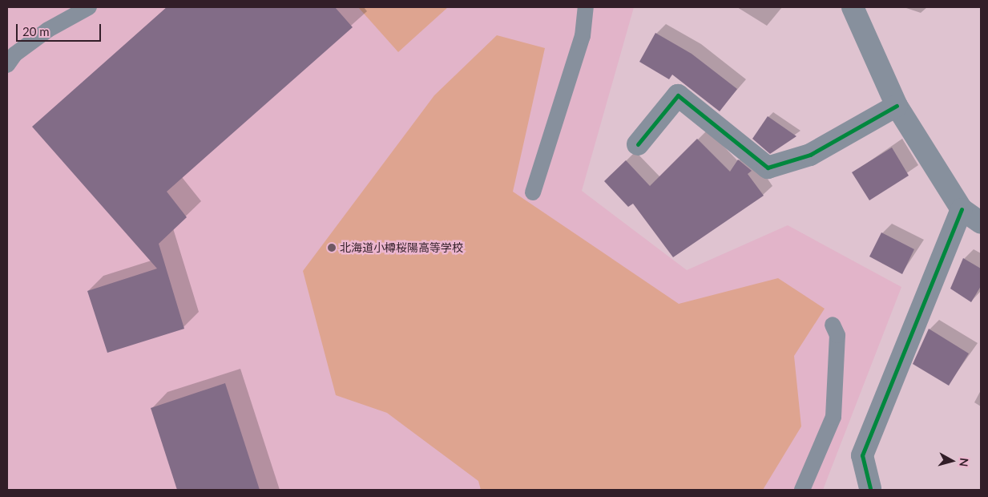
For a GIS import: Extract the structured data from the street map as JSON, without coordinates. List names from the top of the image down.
{
  "places": ["北海道小樽桜陽高等学校"],
  "scale_bar": "20 m",
  "north": "right"
}
